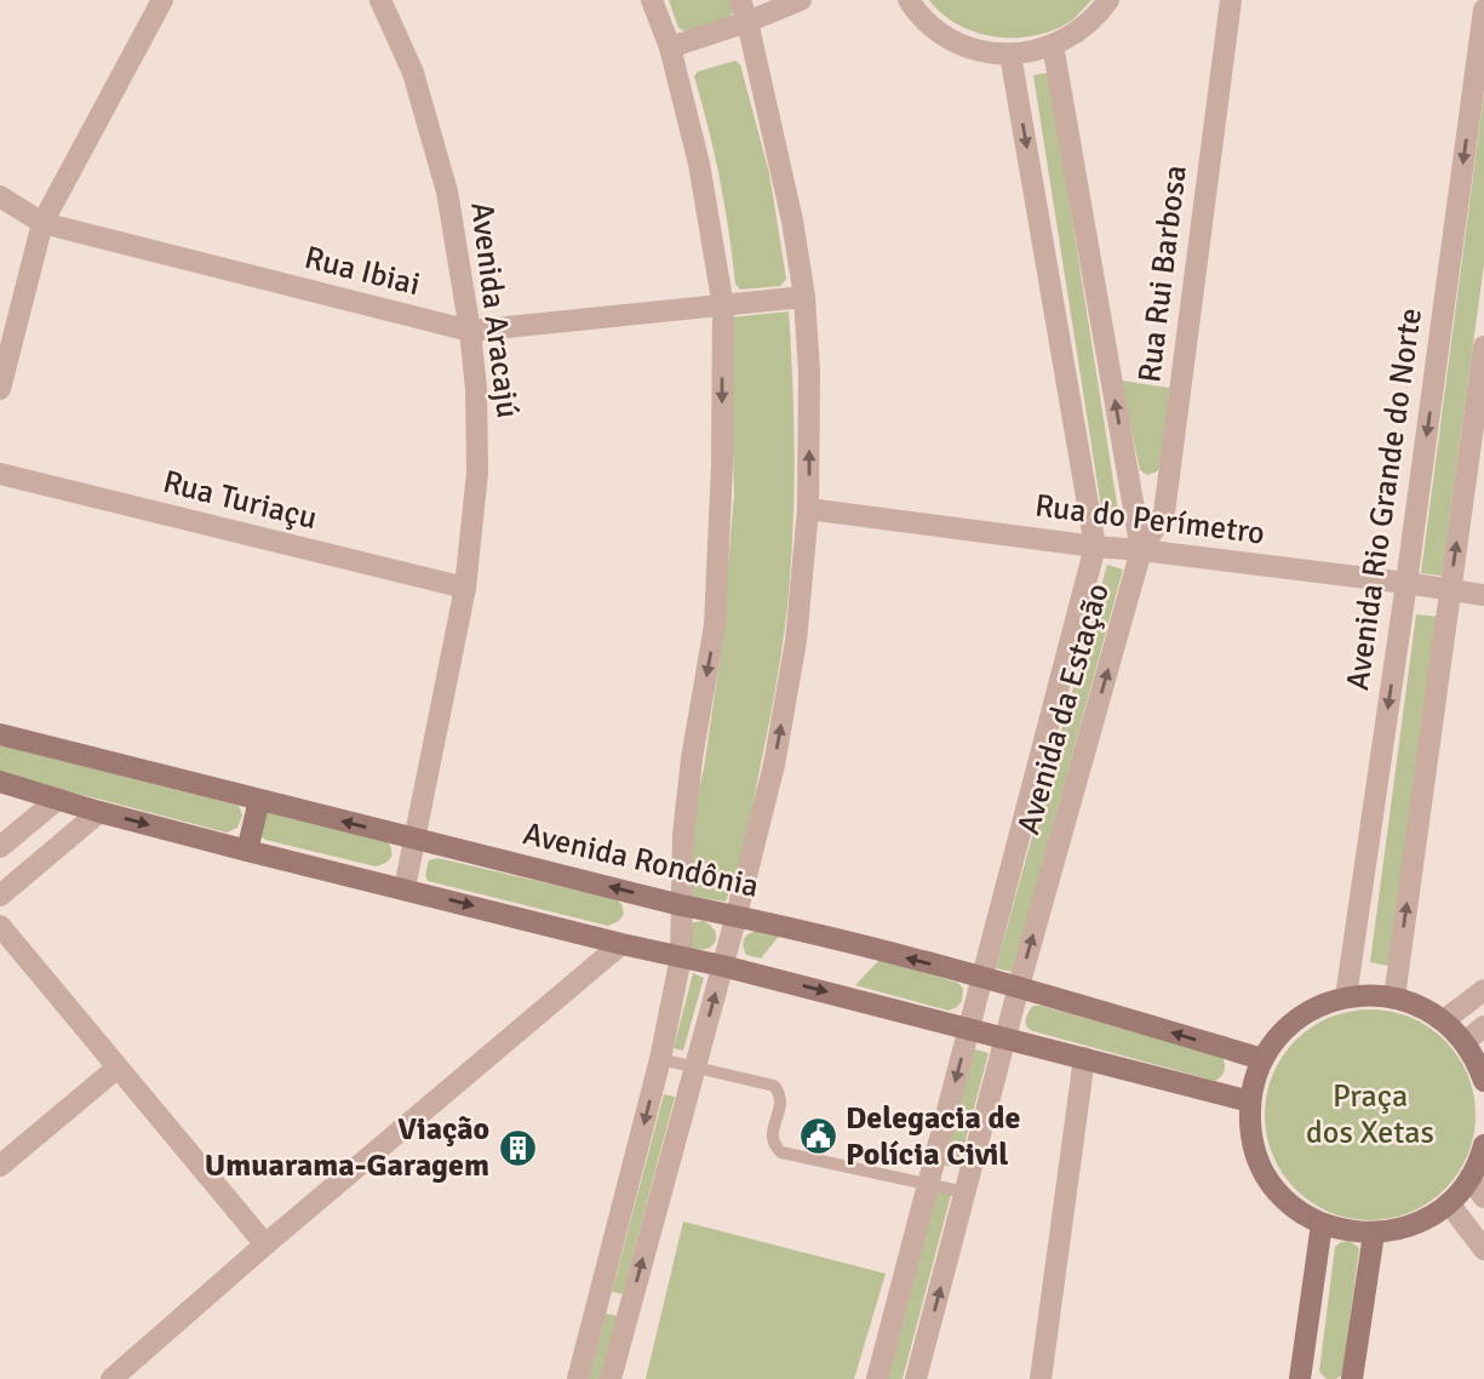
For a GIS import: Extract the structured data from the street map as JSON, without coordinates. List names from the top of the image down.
{
  "streets": {
    "main road": ["Avenida Rondônia"],
    "street": [
      "Rua Ibiai",
      "Rua Rui Barbosa",
      "Avenida Aracajú",
      "Avenida Rio Grande do Norte",
      "Rua Turiaçu",
      "Rua do Perímetro",
      "Avenida da Estação"
    ]
  },
  "crossings": [
    ["Rua Ibiai", "Avenida Aracajú"],
    ["Rua Rui Barbosa", "Rua do Perímetro"],
    ["Rua Rui Barbosa", "Avenida da Estação"],
    ["Avenida Aracajú", "Rua Turiaçu"],
    ["Avenida Aracajú", "Avenida Rondônia"],
    ["Avenida Rio Grande do Norte", "Rua do Perímetro"],
    ["Rua do Perímetro", "Avenida da Estação"],
    ["Avenida da Estação", "Avenida Rondônia"]
  ],
  "parks": ["Praça dos Xetas"],
  "places": {
    "public building": ["Delegacia de Polícia Civil"],
    "building": ["Viação Umuarama-Garagem"]
  }
}
